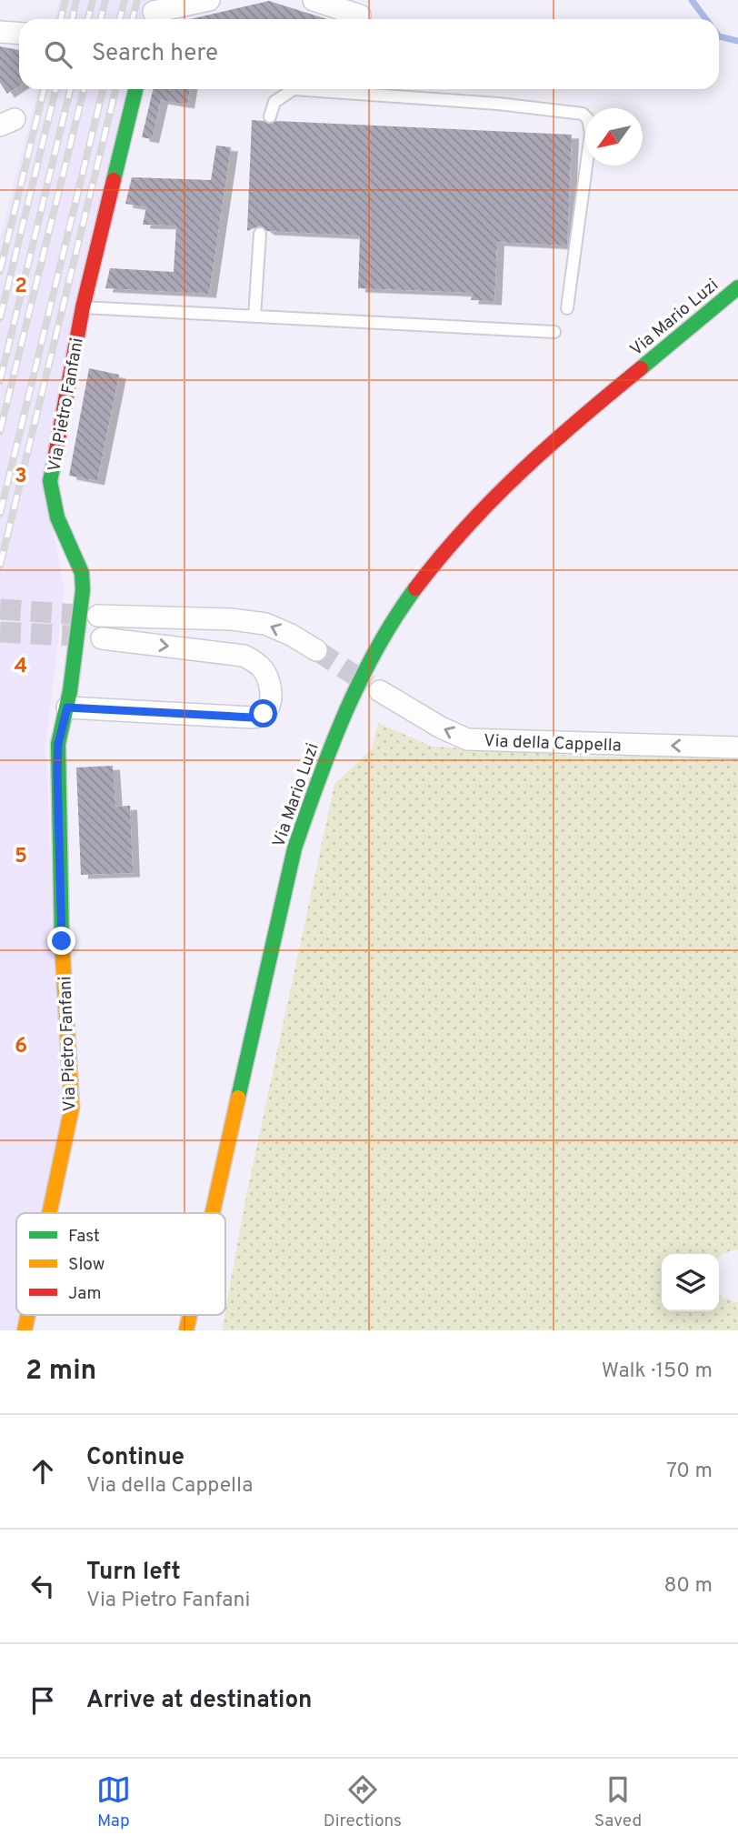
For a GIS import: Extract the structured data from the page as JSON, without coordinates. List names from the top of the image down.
{
  "streets": {
    "main road": ["Via Mario Luzi", "Via Pietro Fanfani"],
    "street": ["Via della Cappella"]
  },
  "one_way": ["Via della Cappella"],
  "legend": ["Fast", "Slow", "Jam"],
  "north": "bottom left",
  "page": {
    "search": "Search here",
    "heading": ["2 min", "Walk · 150 m"],
    "list": [
      ["Continue", "Via della Cappella", "70 m"],
      ["Turn left", "Via Pietro Fanfani", "80 m"],
      "Arrive at destination"
    ],
    "nav": ["Map", "Directions", "Saved"]
  },
  "grid": {
    "rows": [
      "2",
      "3",
      "4",
      "5",
      "6"
    ]
  }
}
